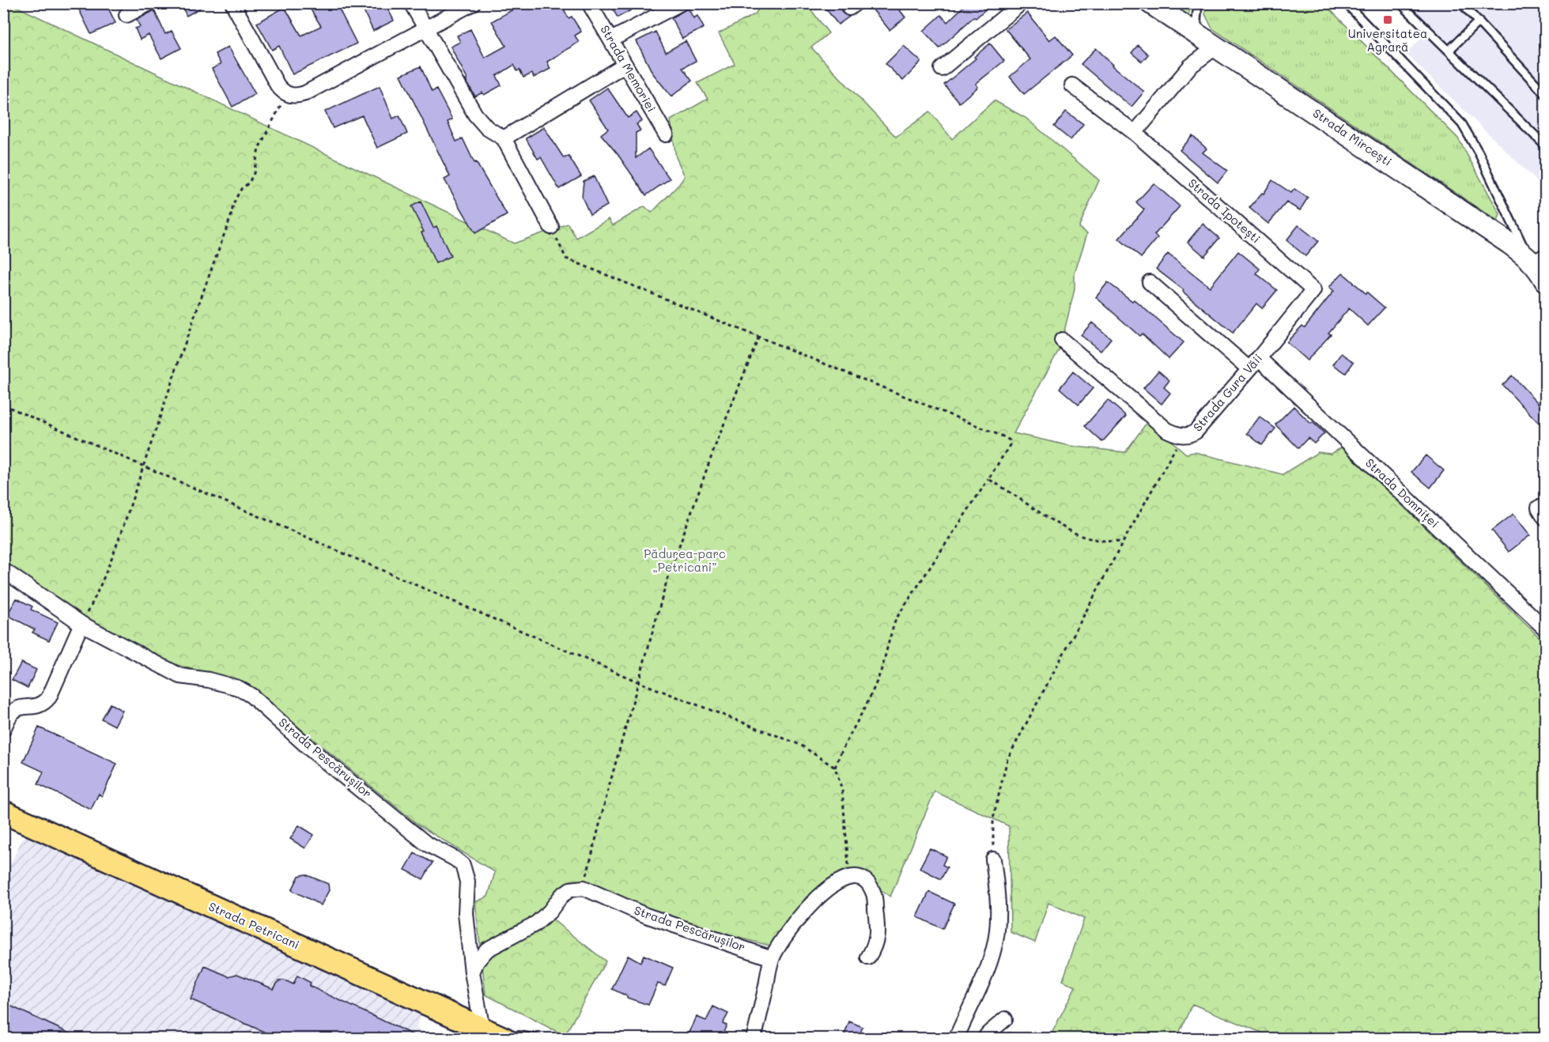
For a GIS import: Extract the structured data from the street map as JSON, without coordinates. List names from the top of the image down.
{
  "streets": {
    "main road": ["Strada Mircești", "Strada Petricani"],
    "street": [
      "Strada Memoriei",
      "Strada Ipotești",
      "Strada Gura Văii",
      "Strada Domniței",
      "Strada Pescărușilor"
    ]
  },
  "crossings": [
    ["Strada Ipotești", "Strada Gura Văii"],
    ["Strada Gura Văii", "Strada Domniței"],
    ["Strada Pescărușilor", "Strada Petricani"]
  ],
  "parks": ["Pădurea-parc „Petricani”"],
  "places": {
    "transit": ["Universitatea Agrară"]
  }
}
